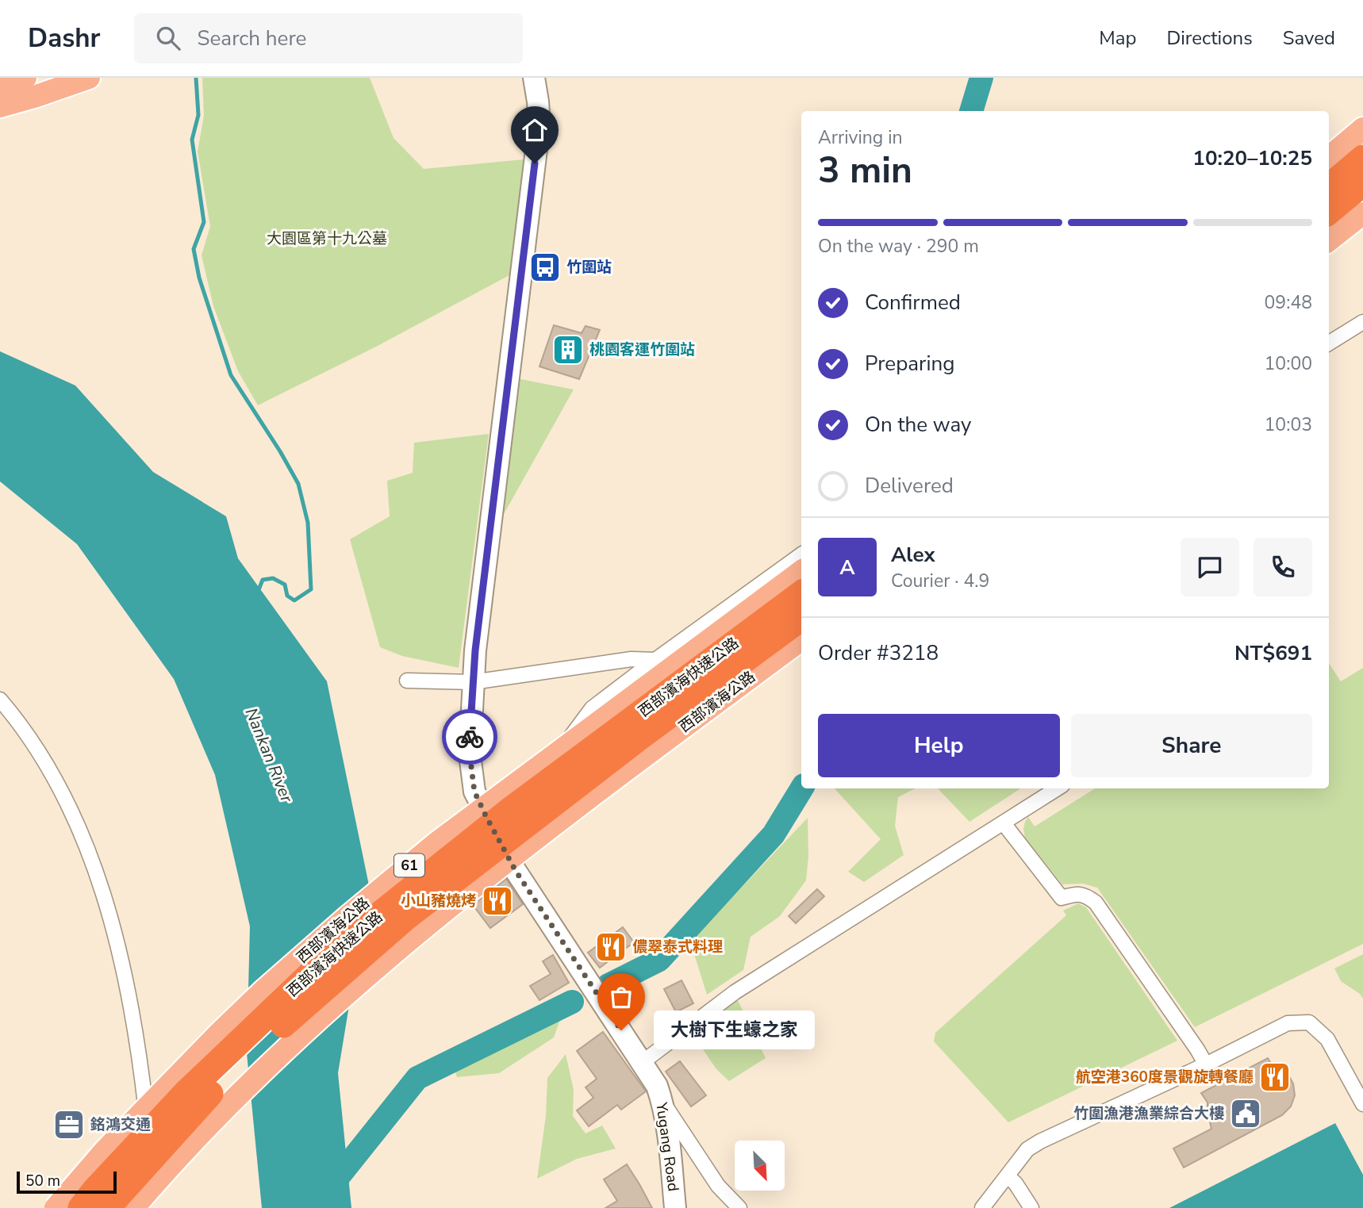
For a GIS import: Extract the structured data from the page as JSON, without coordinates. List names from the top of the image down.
{
  "streets": {
    "highway": ["西部濱海快速公路", "61"],
    "main road": ["西部濱海公路"],
    "street": ["Yugang Road"]
  },
  "water": ["Nankan River"],
  "parks": ["大園區第十九公墓"],
  "places": {
    "bus stop": ["竹圍站"],
    "building": ["桃園客運竹圍站"],
    "restaurant": ["小山豬燒烤", "儂翠泰式料理", "航空港360度景觀旋轉餐廳"],
    "other": ["大樹下生蠔之家"],
    "public building": ["竹圍漁港漁業綜合大樓"],
    "office": ["銘鴻交通"]
  },
  "scale_bar": "50 m",
  "north": "bottom right",
  "page": {
    "header": "Dashr",
    "search": "Search here",
    "nav": ["Map", "Directions", "Saved"],
    "heading": ["3 min", "Arriving in", "10:20–10:25"],
    "panel": [
      "Alex",
      "Courier · 4.9",
      "Order #3218",
      "NT$691"
    ],
    "bar": "On the way · 290 m",
    "list": [
      ["Confirmed", "09:48"],
      ["Preparing", "10:00"],
      ["On the way", "10:03"],
      "Delivered"
    ],
    "round": "A",
    "buttons": ["Help", "Share"],
    "bubble": "大樹下生蠔之家",
    "scale": "50 m"
  }
}
